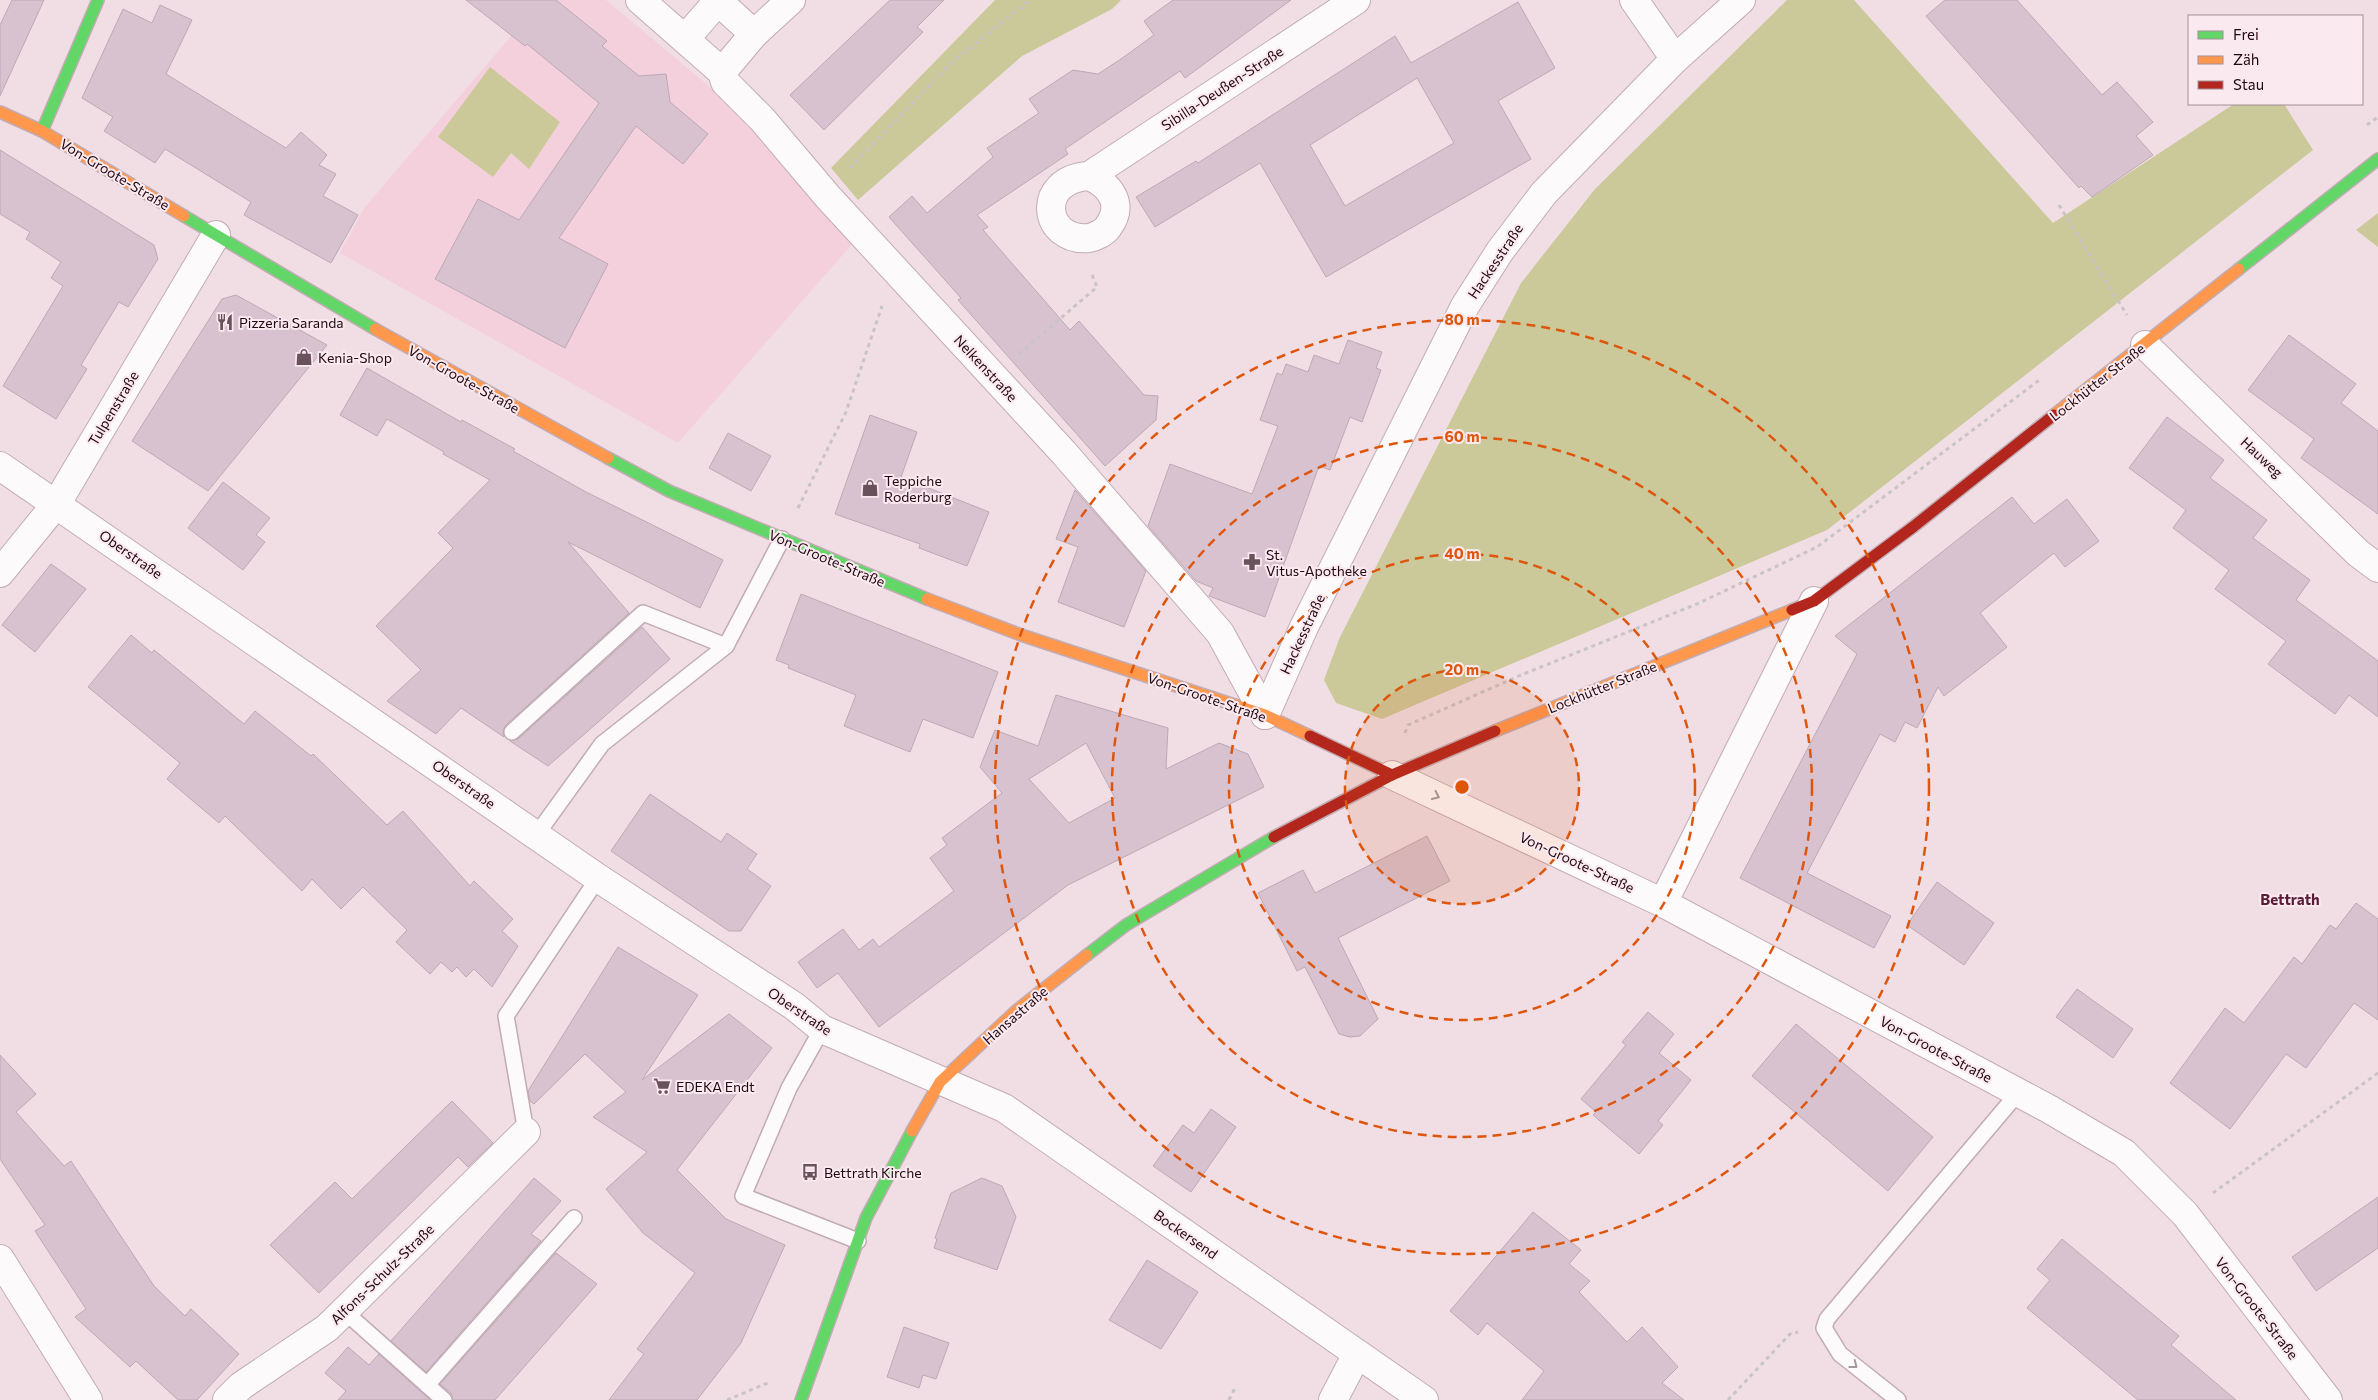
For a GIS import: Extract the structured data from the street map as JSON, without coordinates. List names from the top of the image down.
{
  "streets": {
    "street": [
      "Sibilla-Deußen-Straße",
      "Von-Groote-Straße",
      "Hackesstraße",
      "Nelkenstraße",
      "Lockhütter Straße",
      "Tulpenstraße",
      "Hauweg",
      "Oberstraße",
      "Hansastraße",
      "Bockersend",
      "Alfons-Schulz-Straße"
    ]
  },
  "crossings": [
    ["Von-Groote-Straße", "Hackesstraße"],
    ["Von-Groote-Straße", "Nelkenstraße"],
    ["Von-Groote-Straße", "Lockhütter Straße"],
    ["Von-Groote-Straße", "Tulpenstraße"],
    ["Von-Groote-Straße", "Hansastraße"],
    ["Hackesstraße", "Nelkenstraße"],
    ["Lockhütter Straße", "Hauweg"],
    ["Lockhütter Straße", "Hansastraße"],
    ["Tulpenstraße", "Oberstraße"],
    ["Oberstraße", "Hansastraße"],
    ["Oberstraße", "Bockersend"],
    ["Hansastraße", "Bockersend"]
  ],
  "districts": ["Bettrath"],
  "places": {
    "restaurant": ["Pizzeria Saranda"],
    "shop": ["Kenia-Shop", "Teppiche Roderburg"],
    "pharmacy": ["St. Vitus-Apotheke"],
    "supermarket": ["EDEKA Endt"],
    "bus stop": ["Bettrath Kirche"]
  },
  "legend": ["Frei", "Zäh", "Stau"],
  "rings": [
    "80 m",
    "60 m",
    "40 m",
    "20 m"
  ]
}
